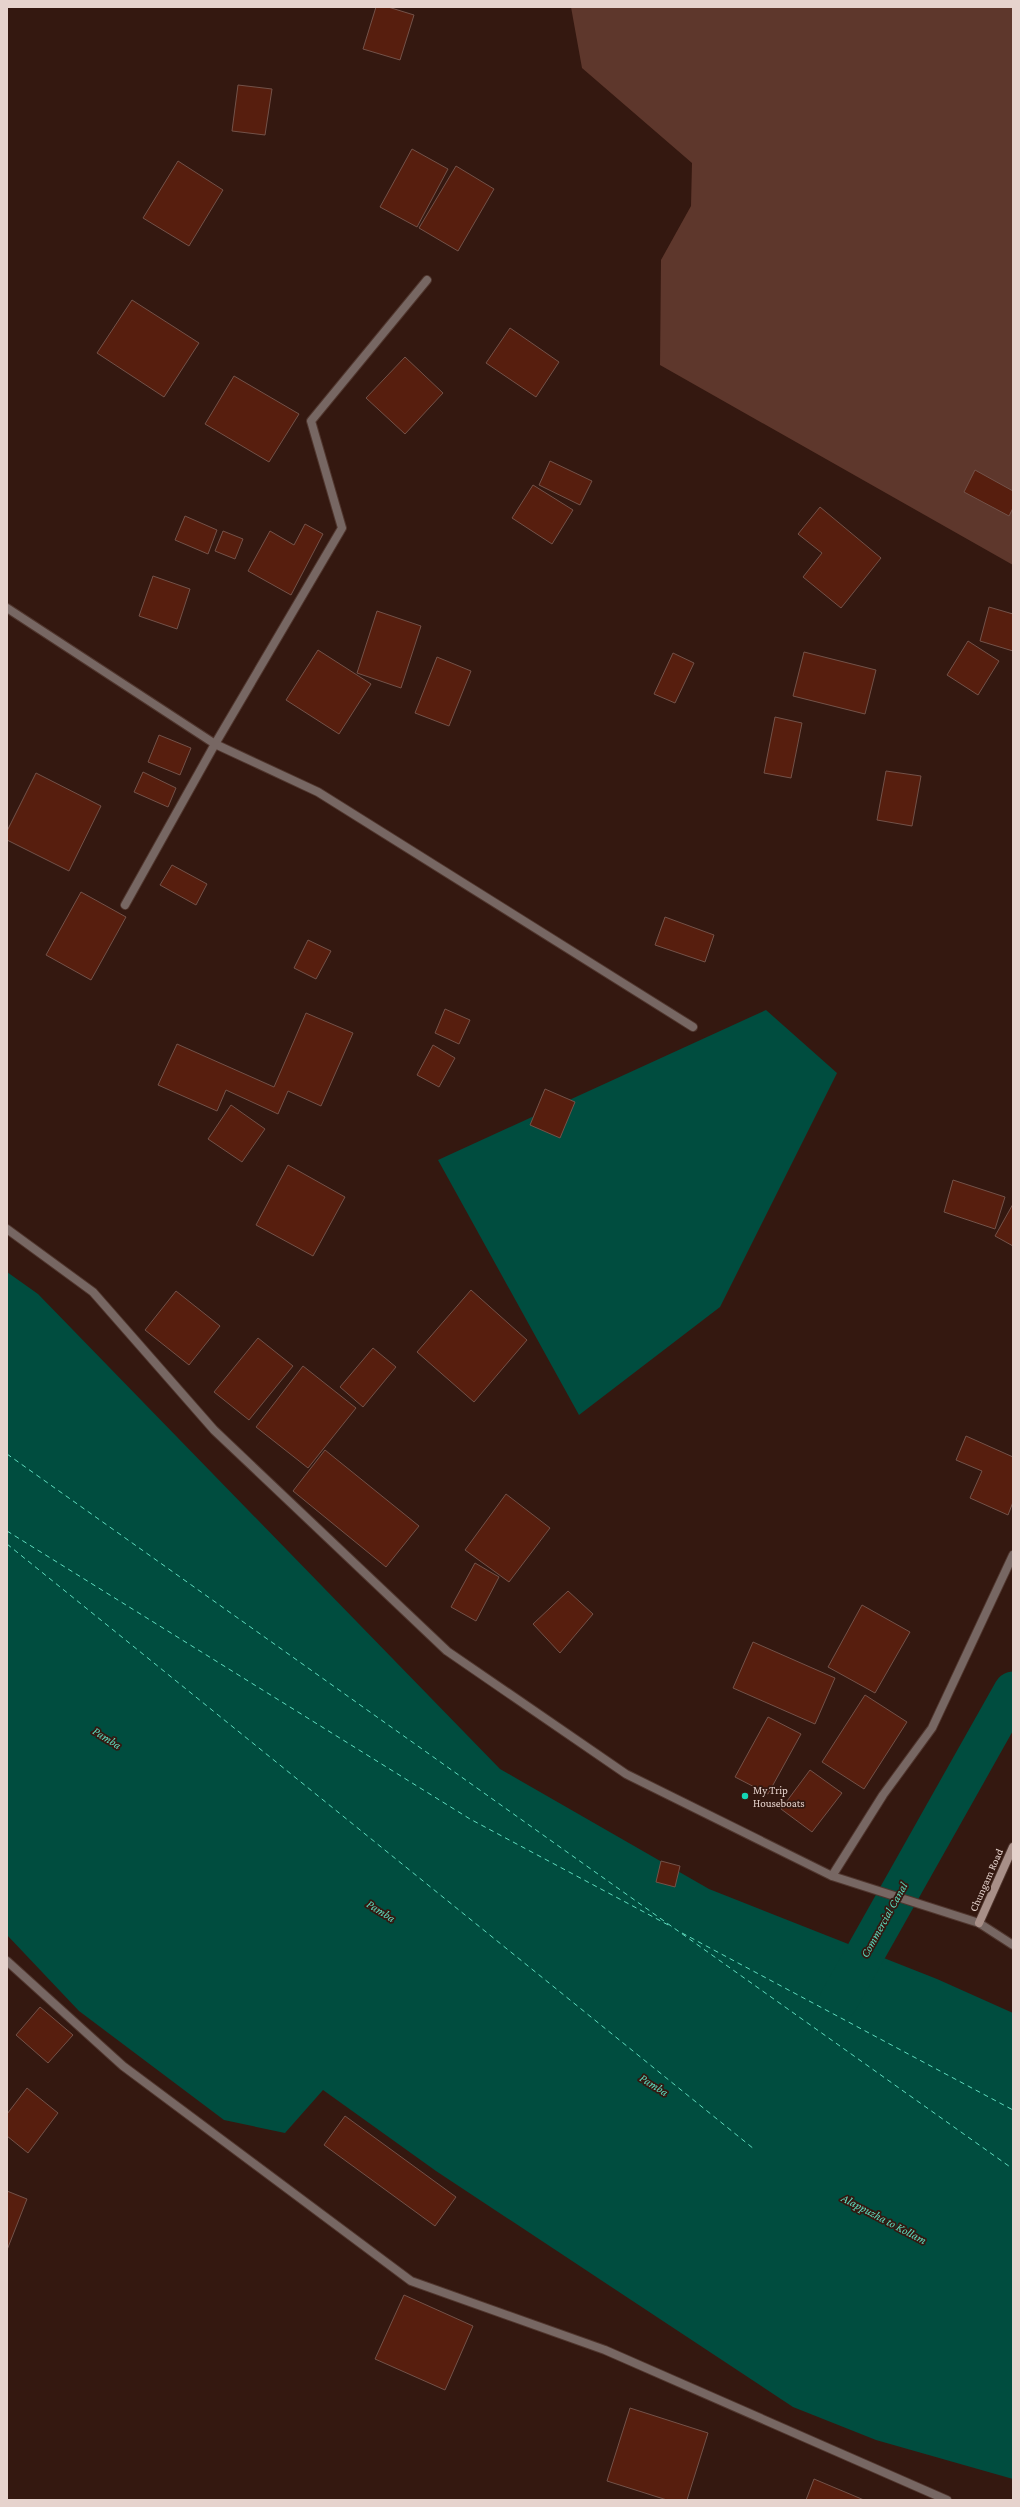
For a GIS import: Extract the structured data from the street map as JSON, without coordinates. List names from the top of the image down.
{
  "streets": {
    "main road": ["Chungam Road"]
  },
  "water": ["Pamba", "Commercial Canal", "Alappuzha to Kollam"],
  "places": ["My Trip Houseboats"]
}
